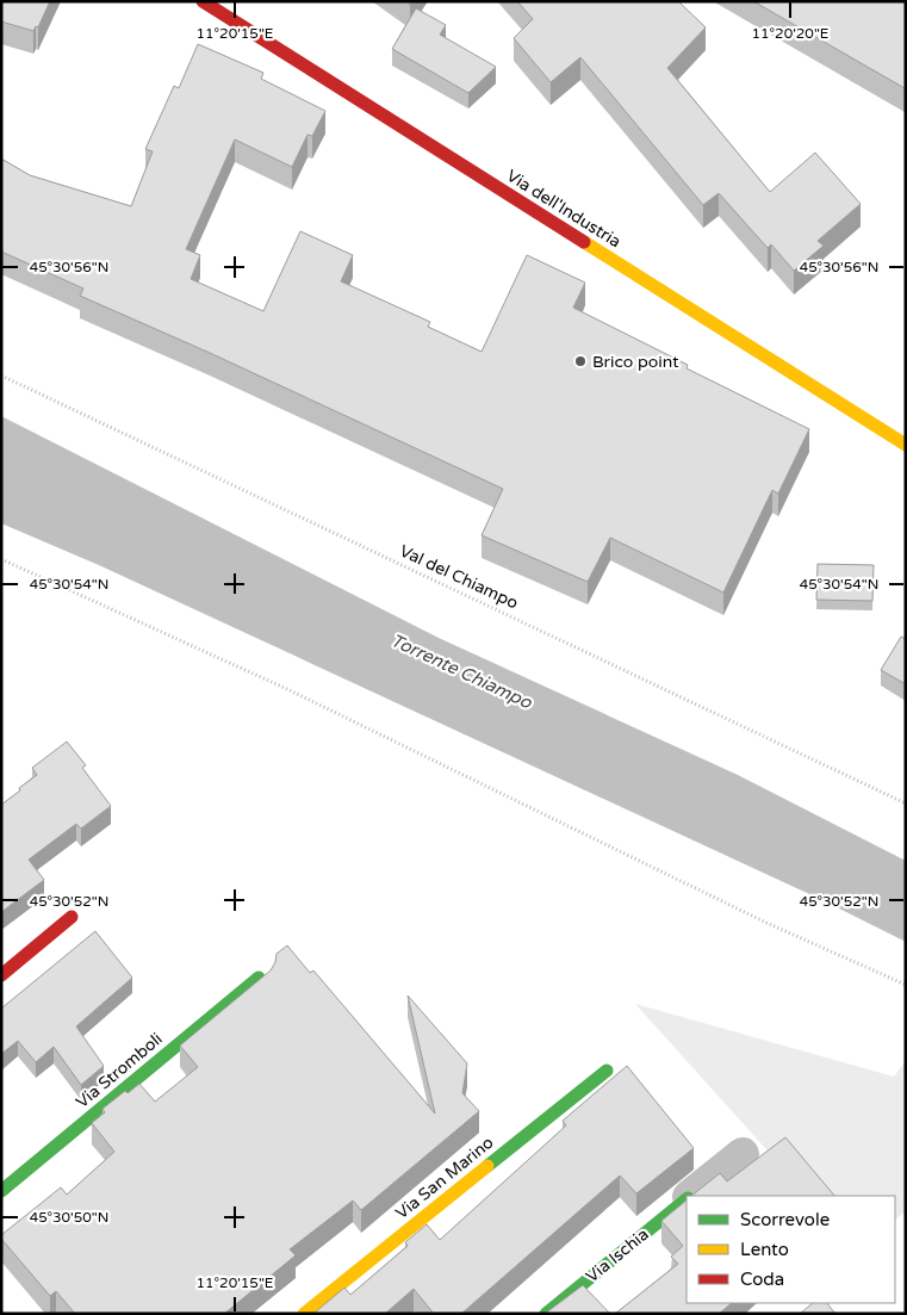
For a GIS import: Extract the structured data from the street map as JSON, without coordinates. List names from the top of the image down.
{
  "streets": {
    "street": [
      "Via dell'Industria",
      "Via Stromboli",
      "Via San Marino",
      "Via Ischia"
    ],
    "path": ["Val del Chiampo"]
  },
  "water": ["Torrente Chiampo"],
  "places": ["Brico point"],
  "legend": ["Scorrevole", "Lento", "Coda"],
  "coordinates": [
    "11°20'15\"E",
    "11°20'20\"E",
    "45°30'56\"N",
    "45°30'54\"N",
    "45°30'52\"N",
    "45°30'50\"N"
  ]
}
